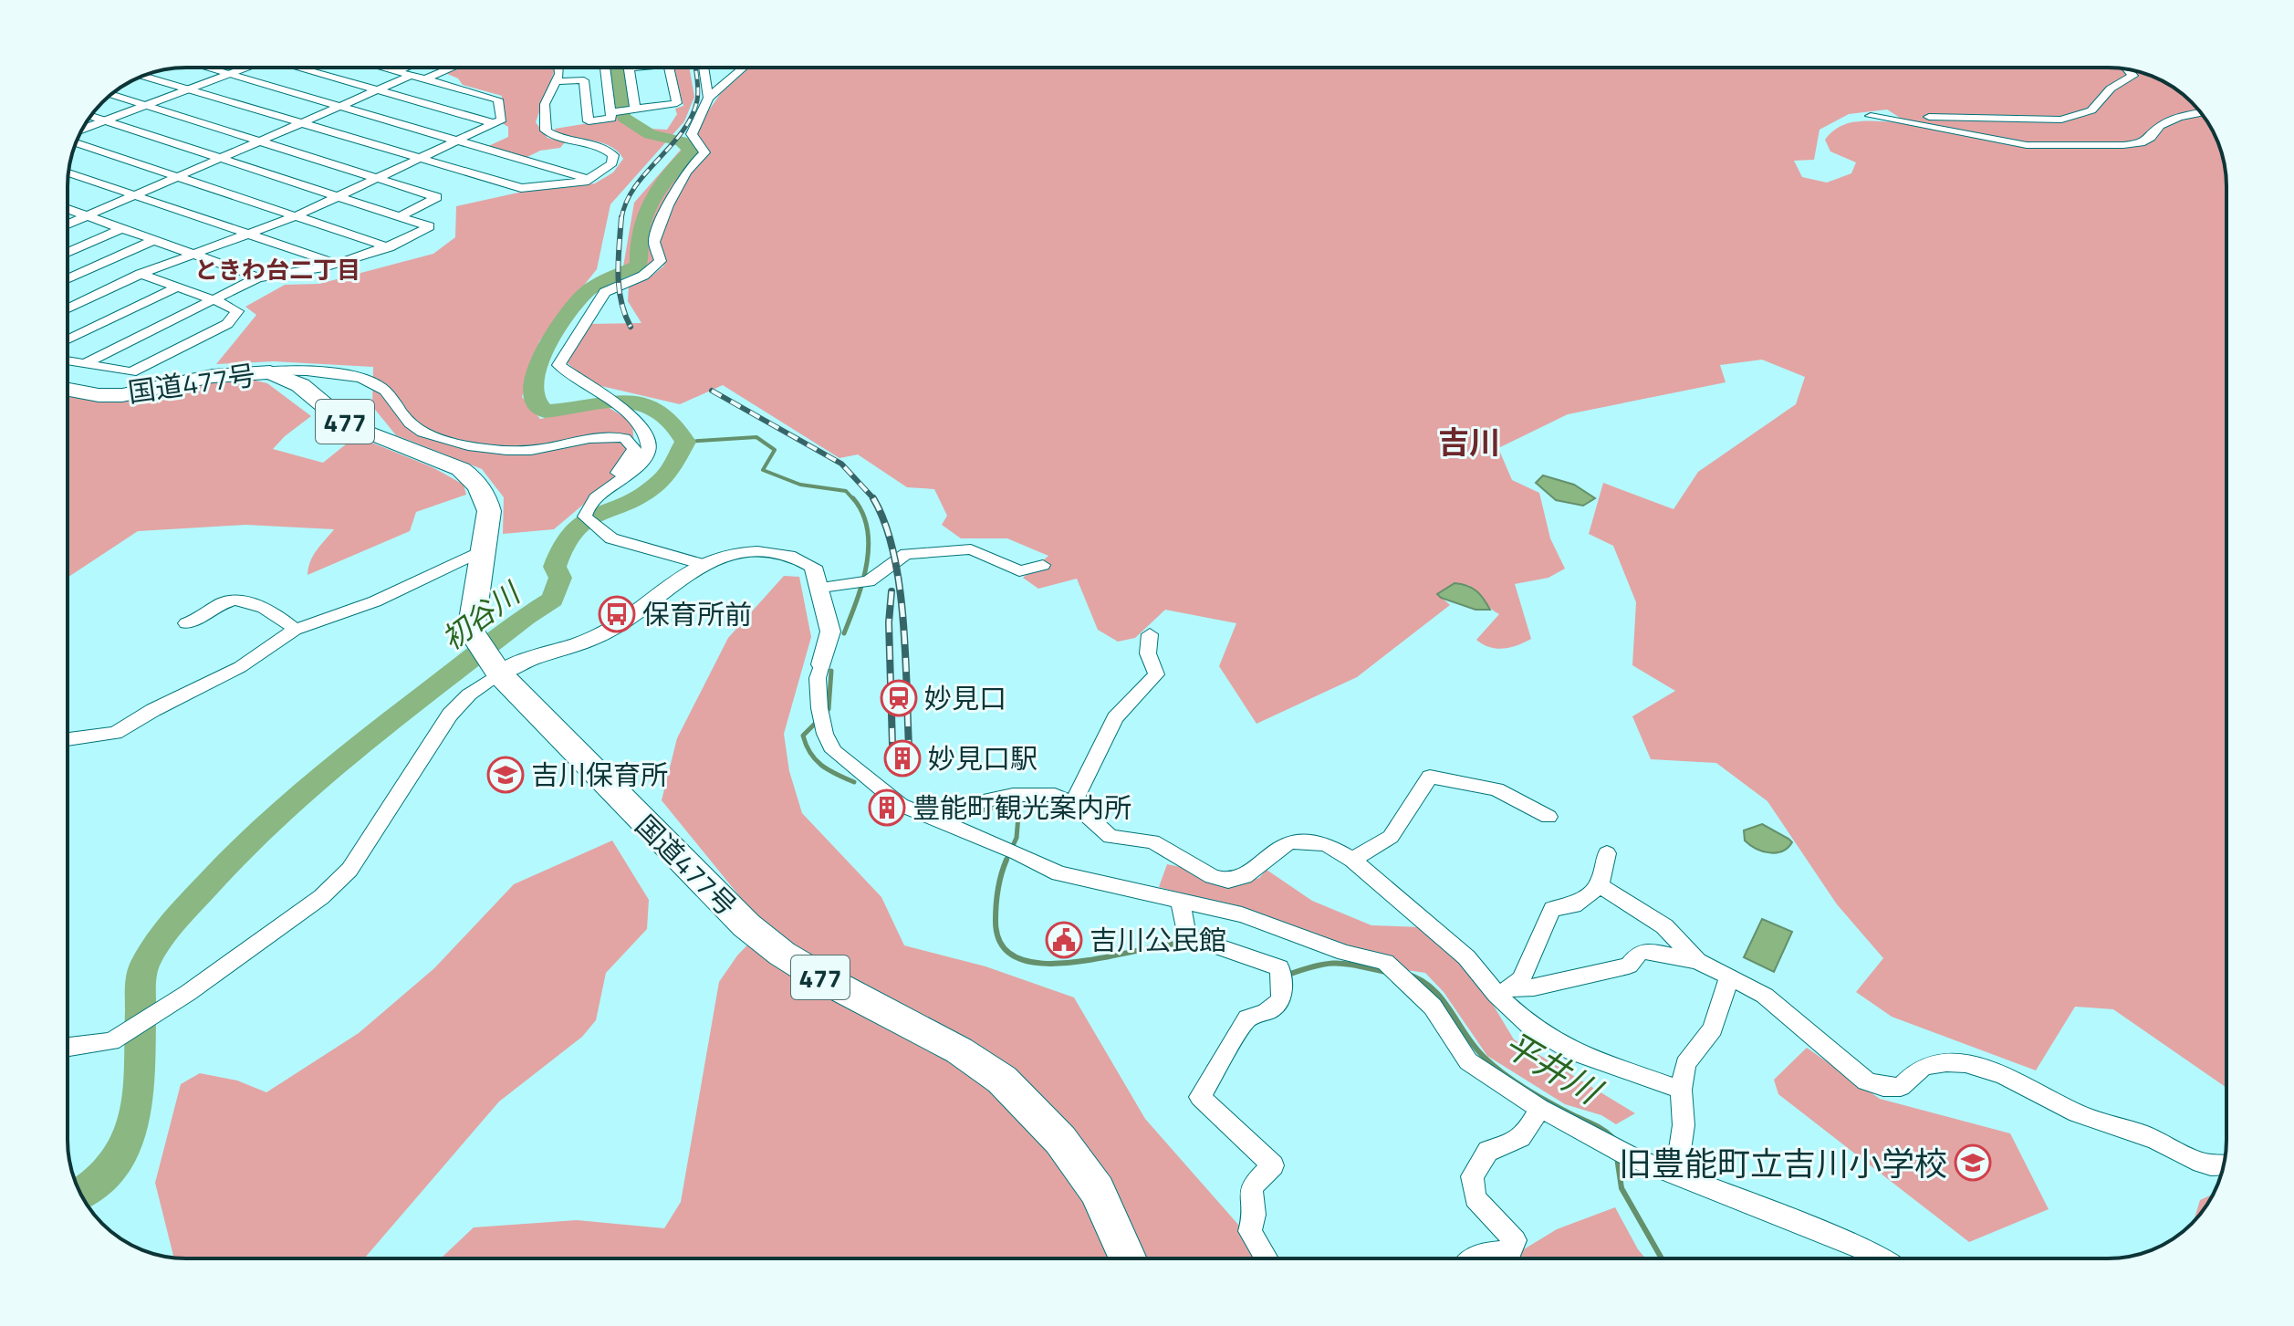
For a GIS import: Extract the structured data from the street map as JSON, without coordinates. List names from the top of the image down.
{
  "streets": {
    "highway": ["国道477号", "477"]
  },
  "districts": ["ときわ台二丁目", "吉川"],
  "water": ["初谷川", "平井川"],
  "places": {
    "bus stop": ["保育所前"],
    "station": ["妙見口"],
    "building": ["妙見口駅", "豊能町観光案内所"],
    "school or university": ["吉川保育所", "旧豊能町立吉川小学校"],
    "public building": ["吉川公民館"]
  }
}
